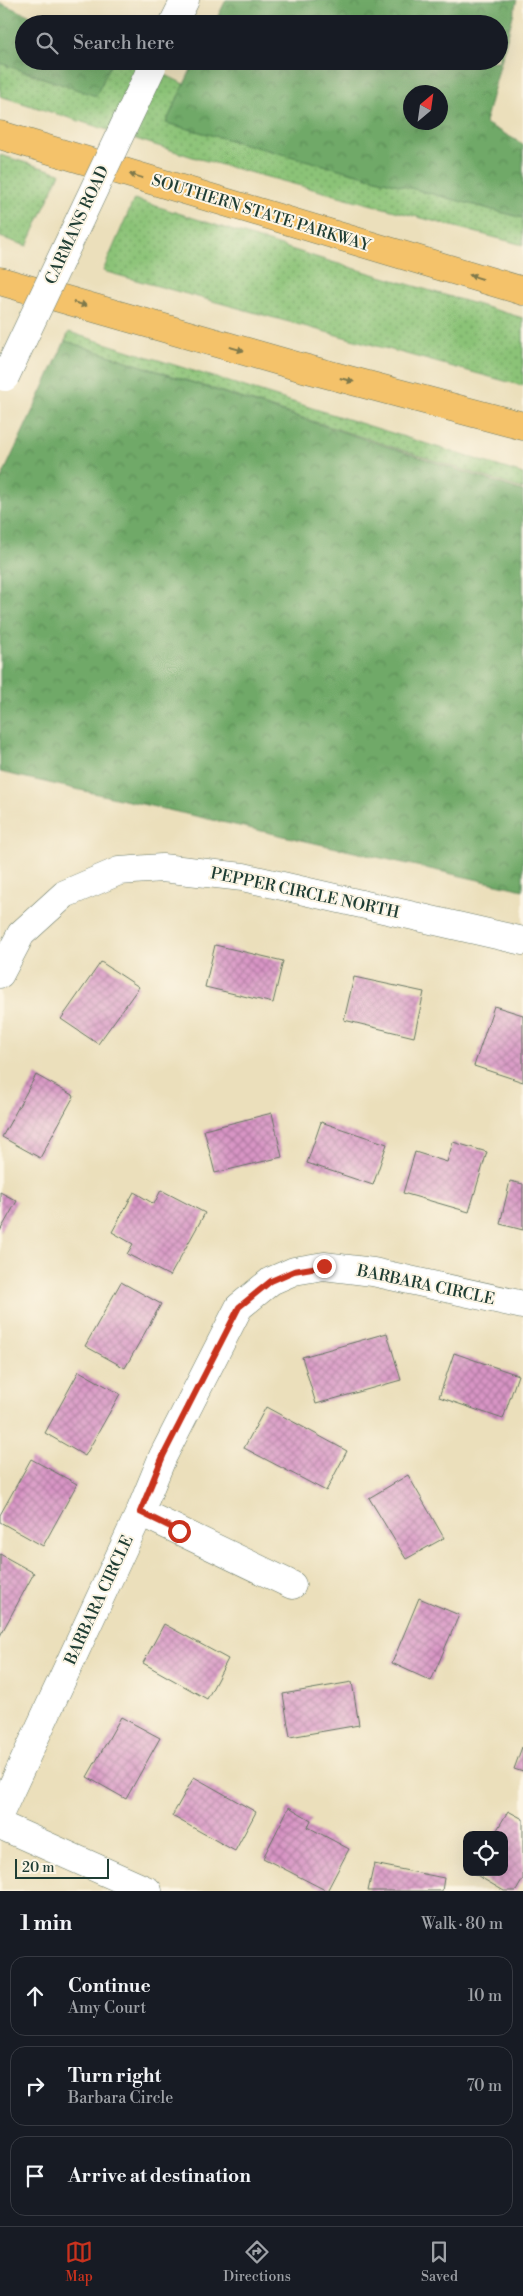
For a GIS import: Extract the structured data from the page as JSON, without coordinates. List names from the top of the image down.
{
  "streets": {
    "highway": ["SOUTHERN STATE PARKWAY"],
    "street": ["CARMANS ROAD", "PEPPER CIRCLE NORTH", "BARBARA CIRCLE"]
  },
  "scale_bar": "20 m",
  "north": "top right",
  "page": {
    "search": "Search here",
    "scale": "20 m",
    "heading": ["1 min", "Walk · 80 m"],
    "list": [
      ["Continue", "Amy Court", "10 m"],
      ["Turn right", "Barbara Circle", "70 m"],
      "Arrive at destination"
    ],
    "nav": ["Map", "Directions", "Saved"]
  }
}
